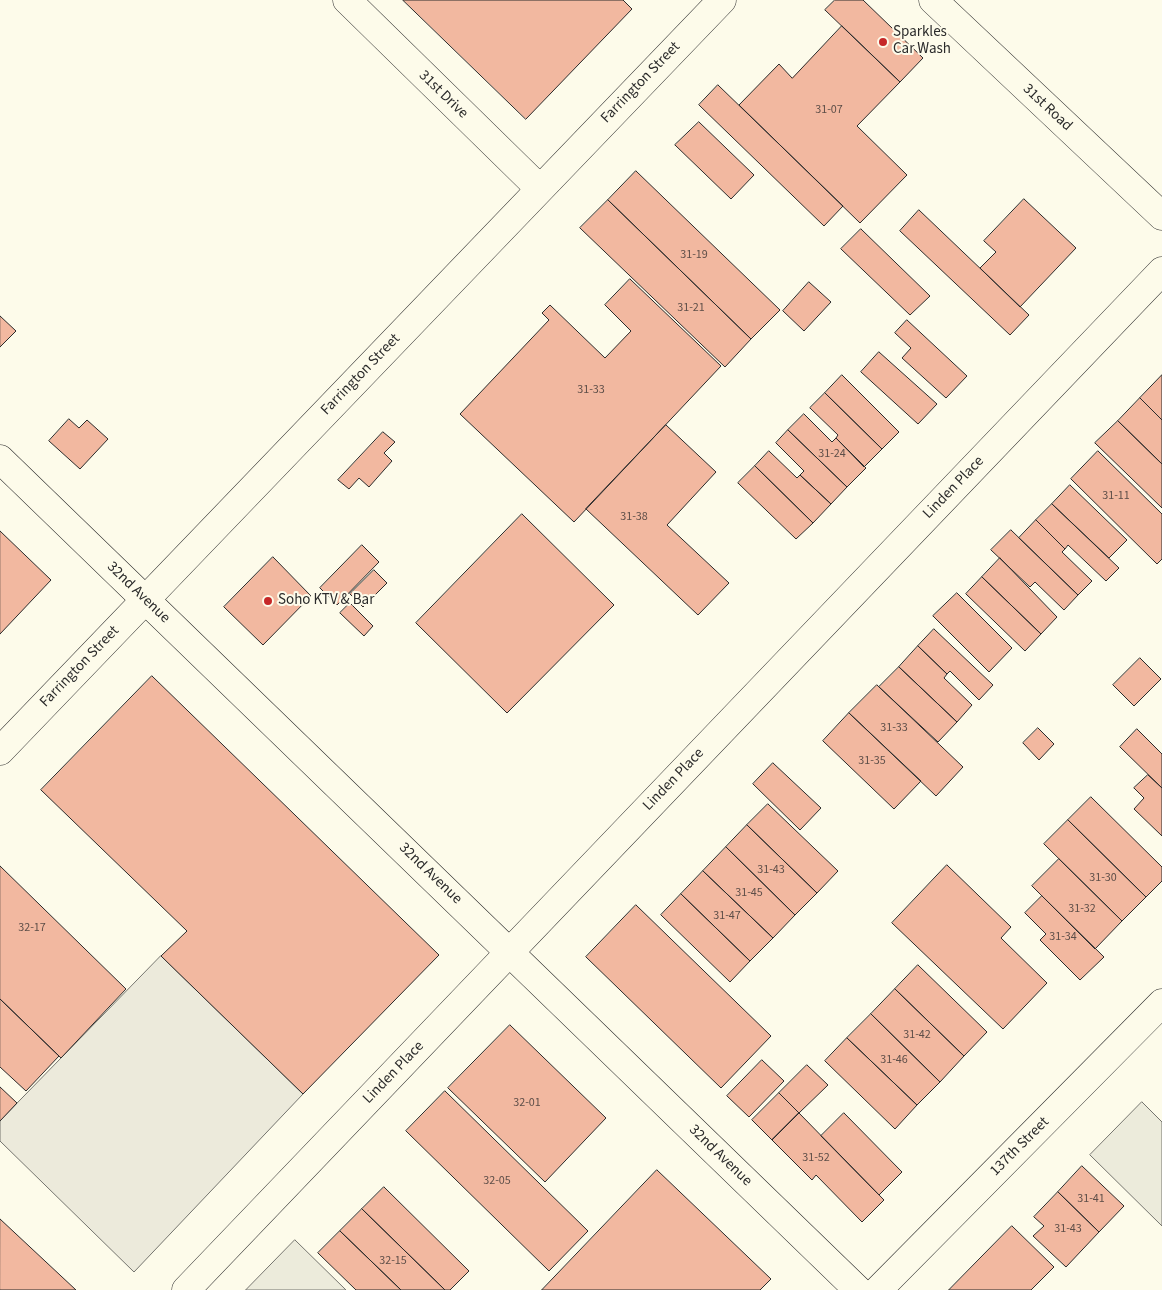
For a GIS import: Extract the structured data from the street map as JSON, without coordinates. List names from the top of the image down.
{
  "streets": {
    "street": [
      "Farrington Street",
      "31st Drive",
      "31st Road",
      "Linden Place",
      "32nd Avenue",
      "137th Street"
    ]
  },
  "crossings": [
    ["Farrington Street", "31st Drive"],
    ["Farrington Street", "32nd Avenue"],
    ["Linden Place", "32nd Avenue"]
  ],
  "places": ["Sparkles Car Wash", "Soho KTV & Bar"],
  "house_numbers": [
    "31-07",
    "31-19",
    "31-21",
    "31-33",
    "31-24",
    "31-11",
    "31-38",
    "31-33",
    "31-35",
    "31-43",
    "31-30",
    "31-45",
    "31-32",
    "31-47",
    "32-17",
    "31-34",
    "31-42",
    "31-46",
    "32-01",
    "31-52",
    "32-05",
    "31-41",
    "31-43",
    "32-15"
  ]
}
